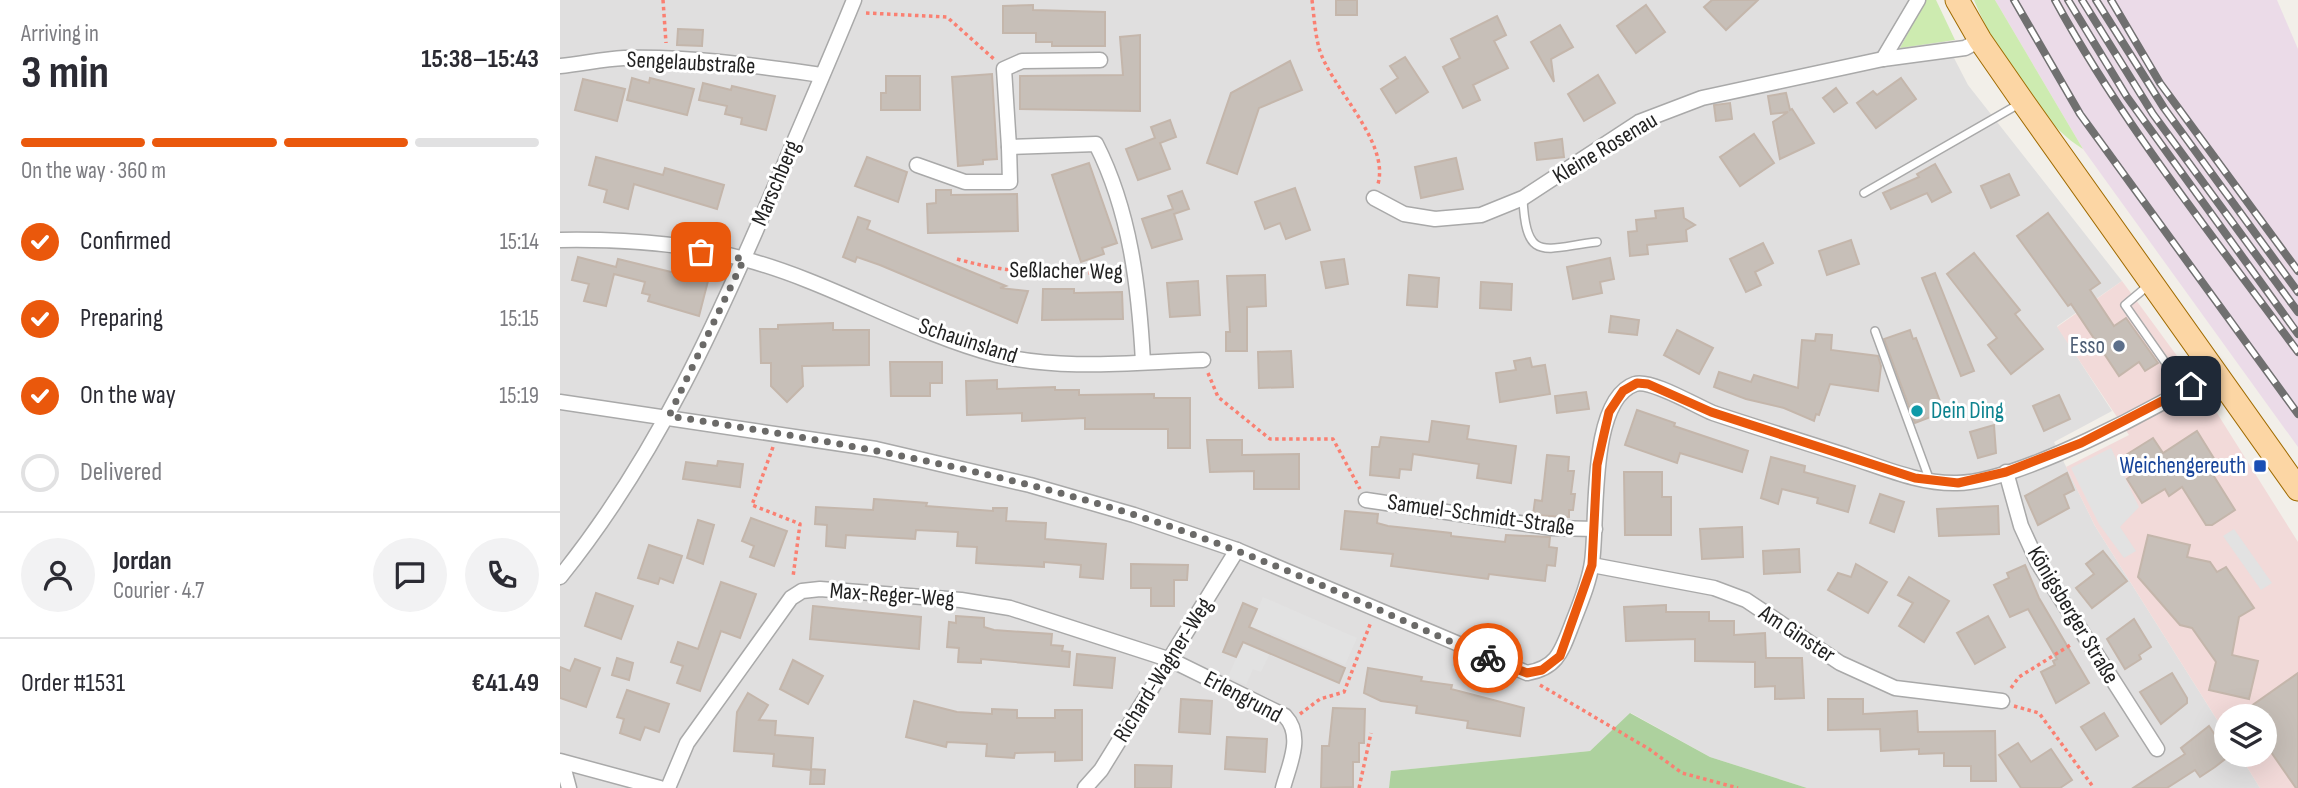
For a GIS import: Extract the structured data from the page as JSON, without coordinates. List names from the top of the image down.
{
  "streets": {
    "street": [
      "Sengelaubstraße",
      "Kleine Rosenau",
      "Marschberg",
      "Seßlacher Weg",
      "Schauinsland",
      "Samuel-Schmidt-Straße",
      "Max-Reger-Weg",
      "Königsberger Straße",
      "Am Ginster",
      "Richard-Wagner-Weg",
      "Erlengrund"
    ]
  },
  "crossings": [
    ["Sengelaubstraße", "Marschberg"],
    ["Marschberg", "Schauinsland"],
    ["Marschberg", "Samuel-Schmidt-Straße"],
    ["Seßlacher Weg", "Schauinsland"],
    ["Samuel-Schmidt-Straße", "Königsberger Straße"],
    ["Samuel-Schmidt-Straße", "Am Ginster"],
    ["Samuel-Schmidt-Straße", "Richard-Wagner-Weg"],
    ["Max-Reger-Weg", "Richard-Wagner-Weg"],
    ["Max-Reger-Weg", "Erlengrund"],
    ["Richard-Wagner-Weg", "Erlengrund"]
  ],
  "places": {
    "other": ["Esso", "Dein Ding"],
    "transit": ["Weichengereuth"]
  },
  "page": {
    "heading": ["3 min", "Arriving in", "15:38–15:43"],
    "panel": [
      "Jordan",
      "Courier · 4.7",
      "Order #1531",
      "€41.49"
    ],
    "bar": "On the way · 360 m",
    "list": [
      ["Confirmed", "15:14"],
      ["Preparing", "15:15"],
      ["On the way", "15:19"],
      "Delivered"
    ]
  }
}
